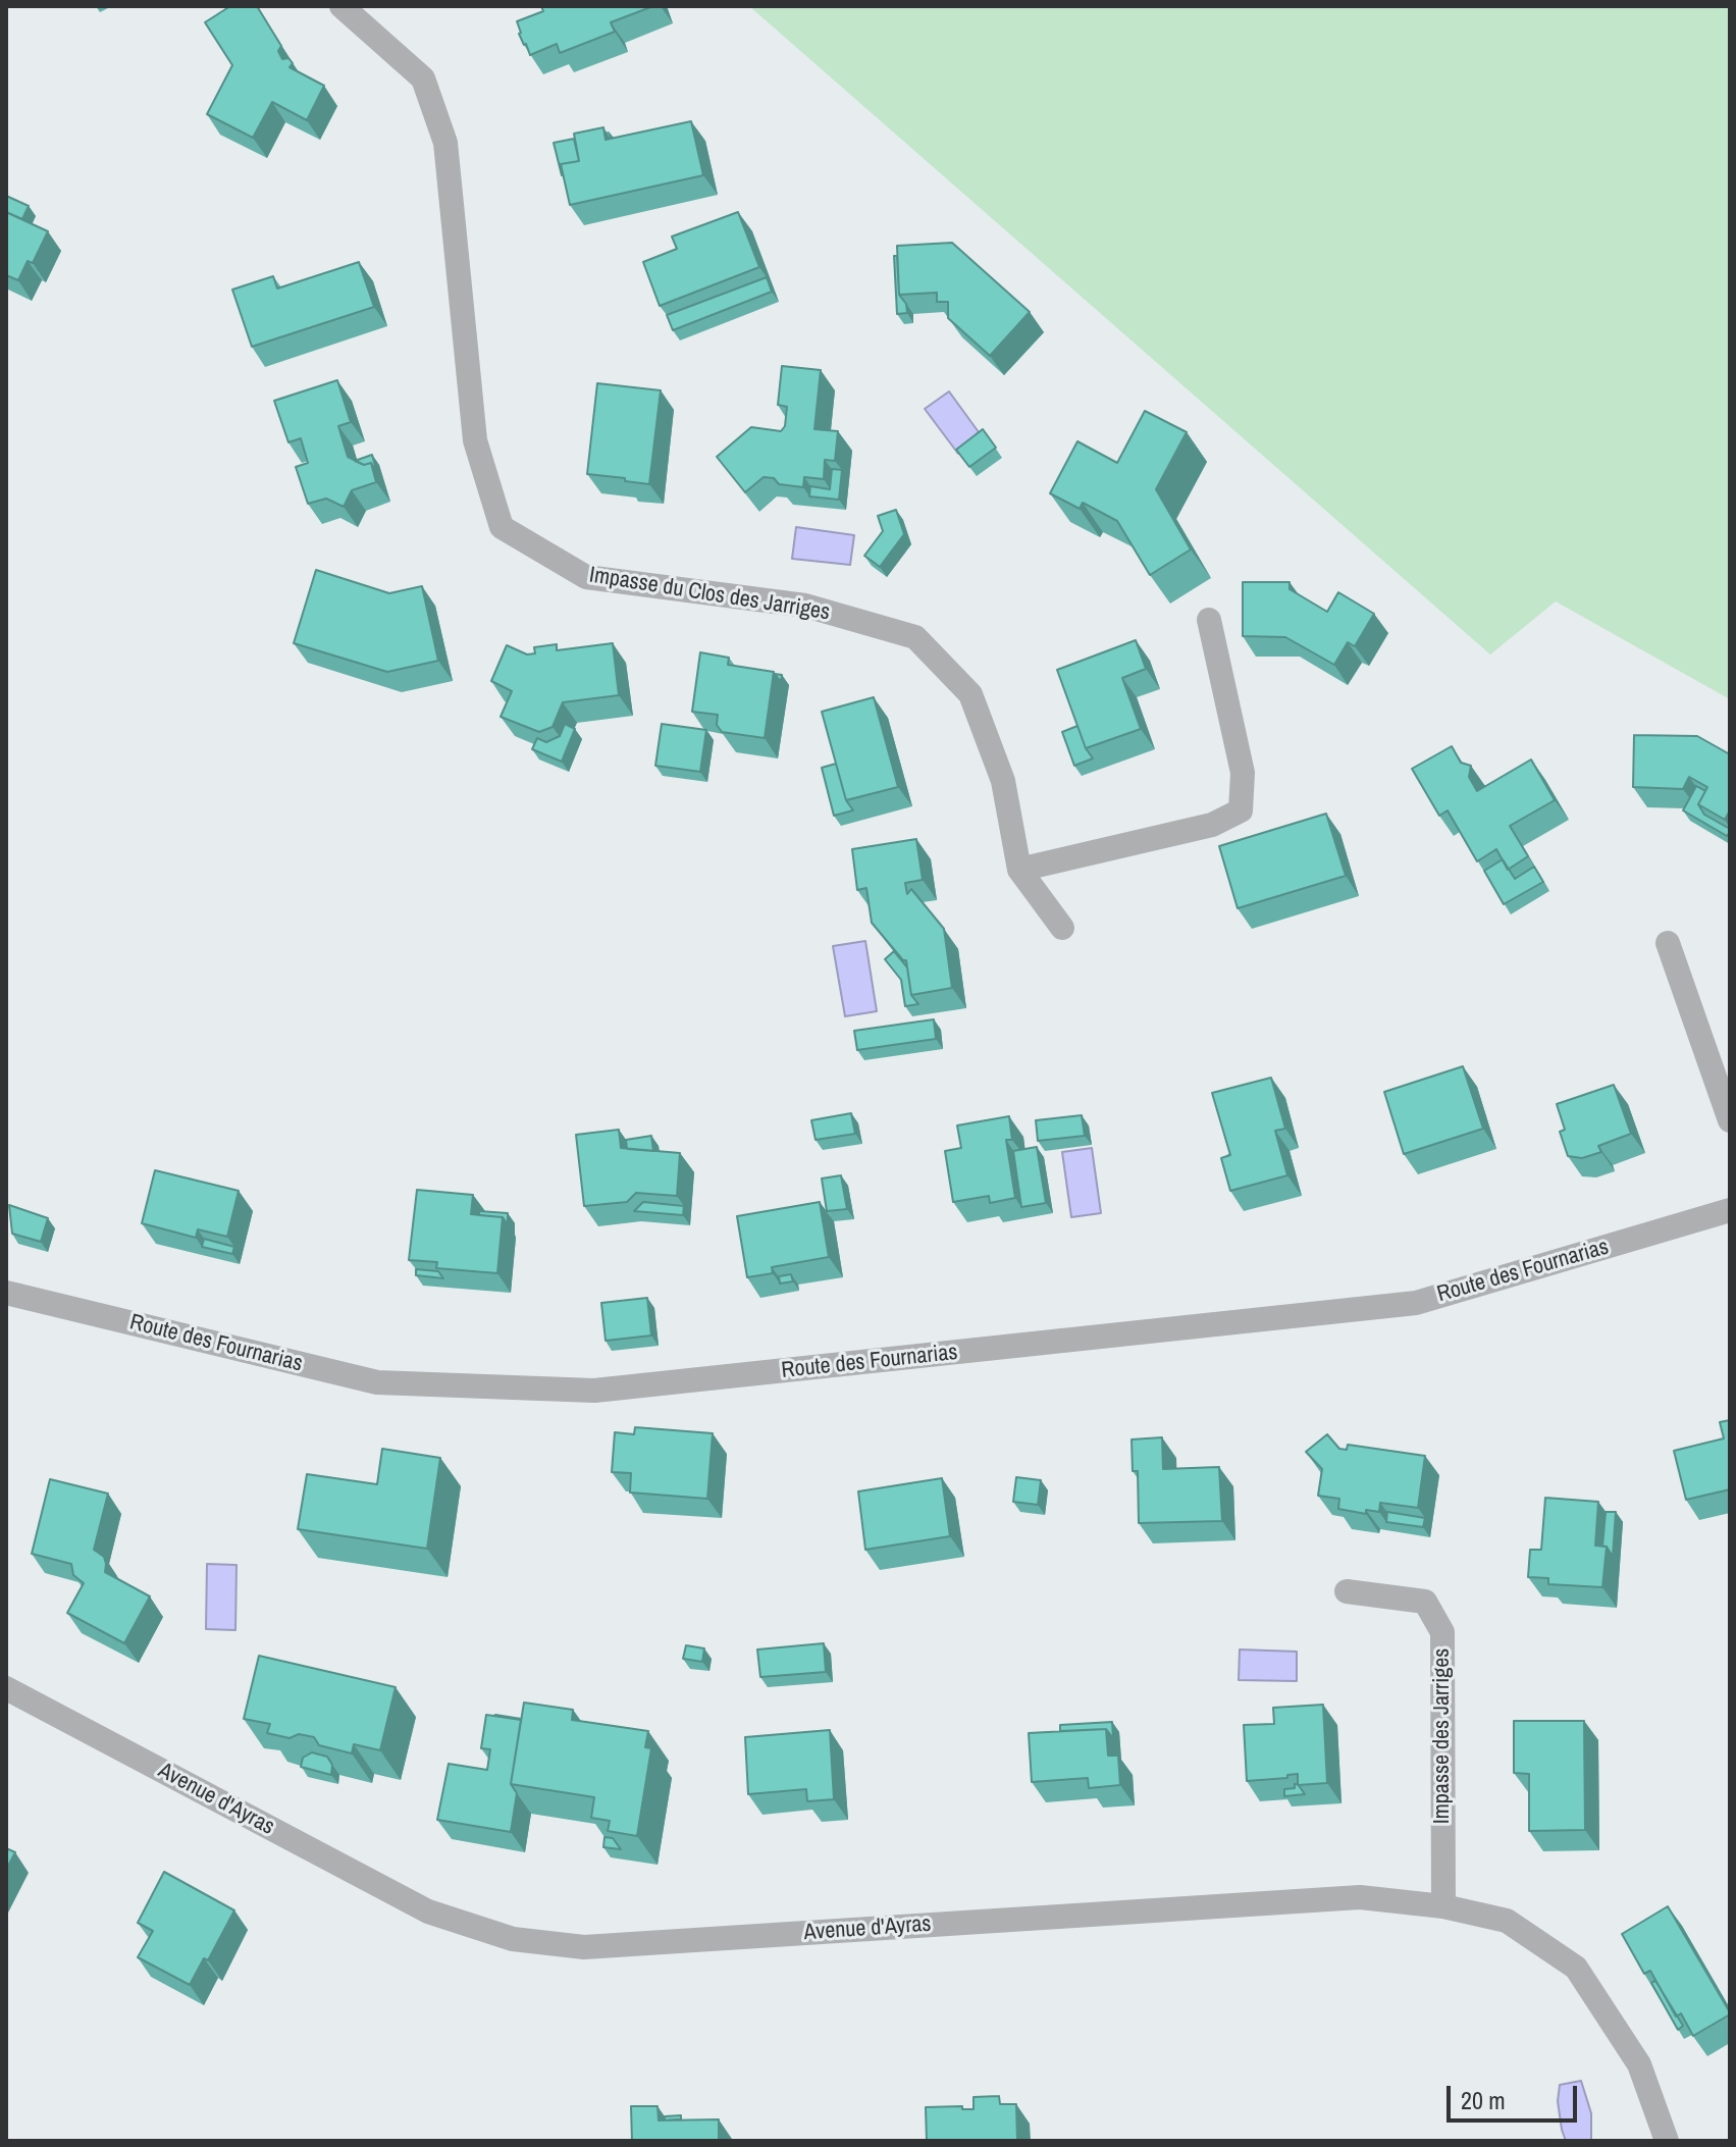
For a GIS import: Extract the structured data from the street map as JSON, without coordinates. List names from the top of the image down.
{
  "streets": {
    "street": [
      "Impasse du Clos des Jarriges",
      "Route des Fournarias",
      "Impasse des Jarriges",
      "Avenue d'Ayras"
    ]
  },
  "crossings": [
    ["Impasse des Jarriges", "Avenue d'Ayras"]
  ],
  "scale_bar": "20 m"
}
